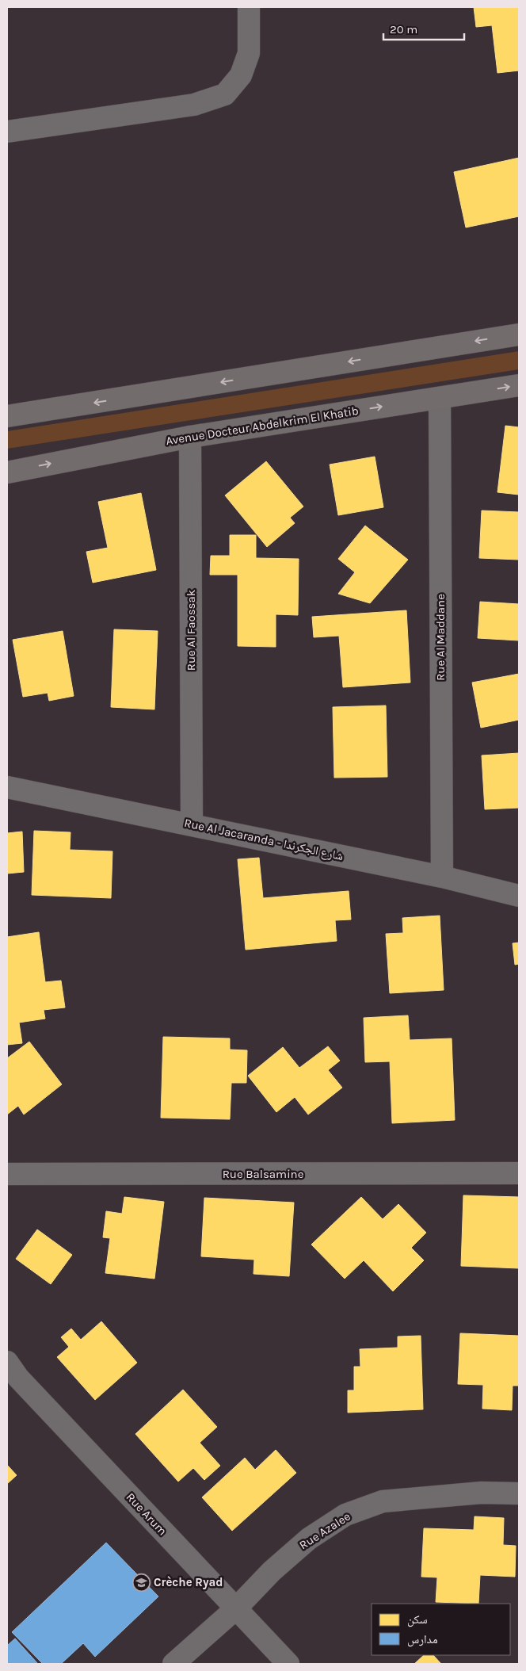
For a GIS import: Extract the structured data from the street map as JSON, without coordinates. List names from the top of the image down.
{
  "streets": {
    "main road": ["Avenue Docteur Abdelkrim El Khatib"],
    "street": [
      "Rue Al Faossak",
      "Rue Al Maddane",
      "Rue Al Jacaranda - شارع الجكرندا",
      "Rue Balsamine",
      "Rue Arum",
      "Rue Azalee"
    ]
  },
  "crossings": [
    ["Avenue Docteur Abdelkrim El Khatib", "Rue Al Faossak"],
    ["Avenue Docteur Abdelkrim El Khatib", "Rue Al Maddane"],
    ["Rue Al Faossak", "Rue Al Jacaranda - شارع الجكرندا"],
    ["Rue Al Maddane", "Rue Al Jacaranda - شارع الجكرندا"],
    ["Rue Arum", "Rue Azalee"]
  ],
  "places": {
    "school or university": ["Crèche Ryad"]
  },
  "legend": ["سكن", "مدارس"],
  "scale_bar": "20 m"
}
